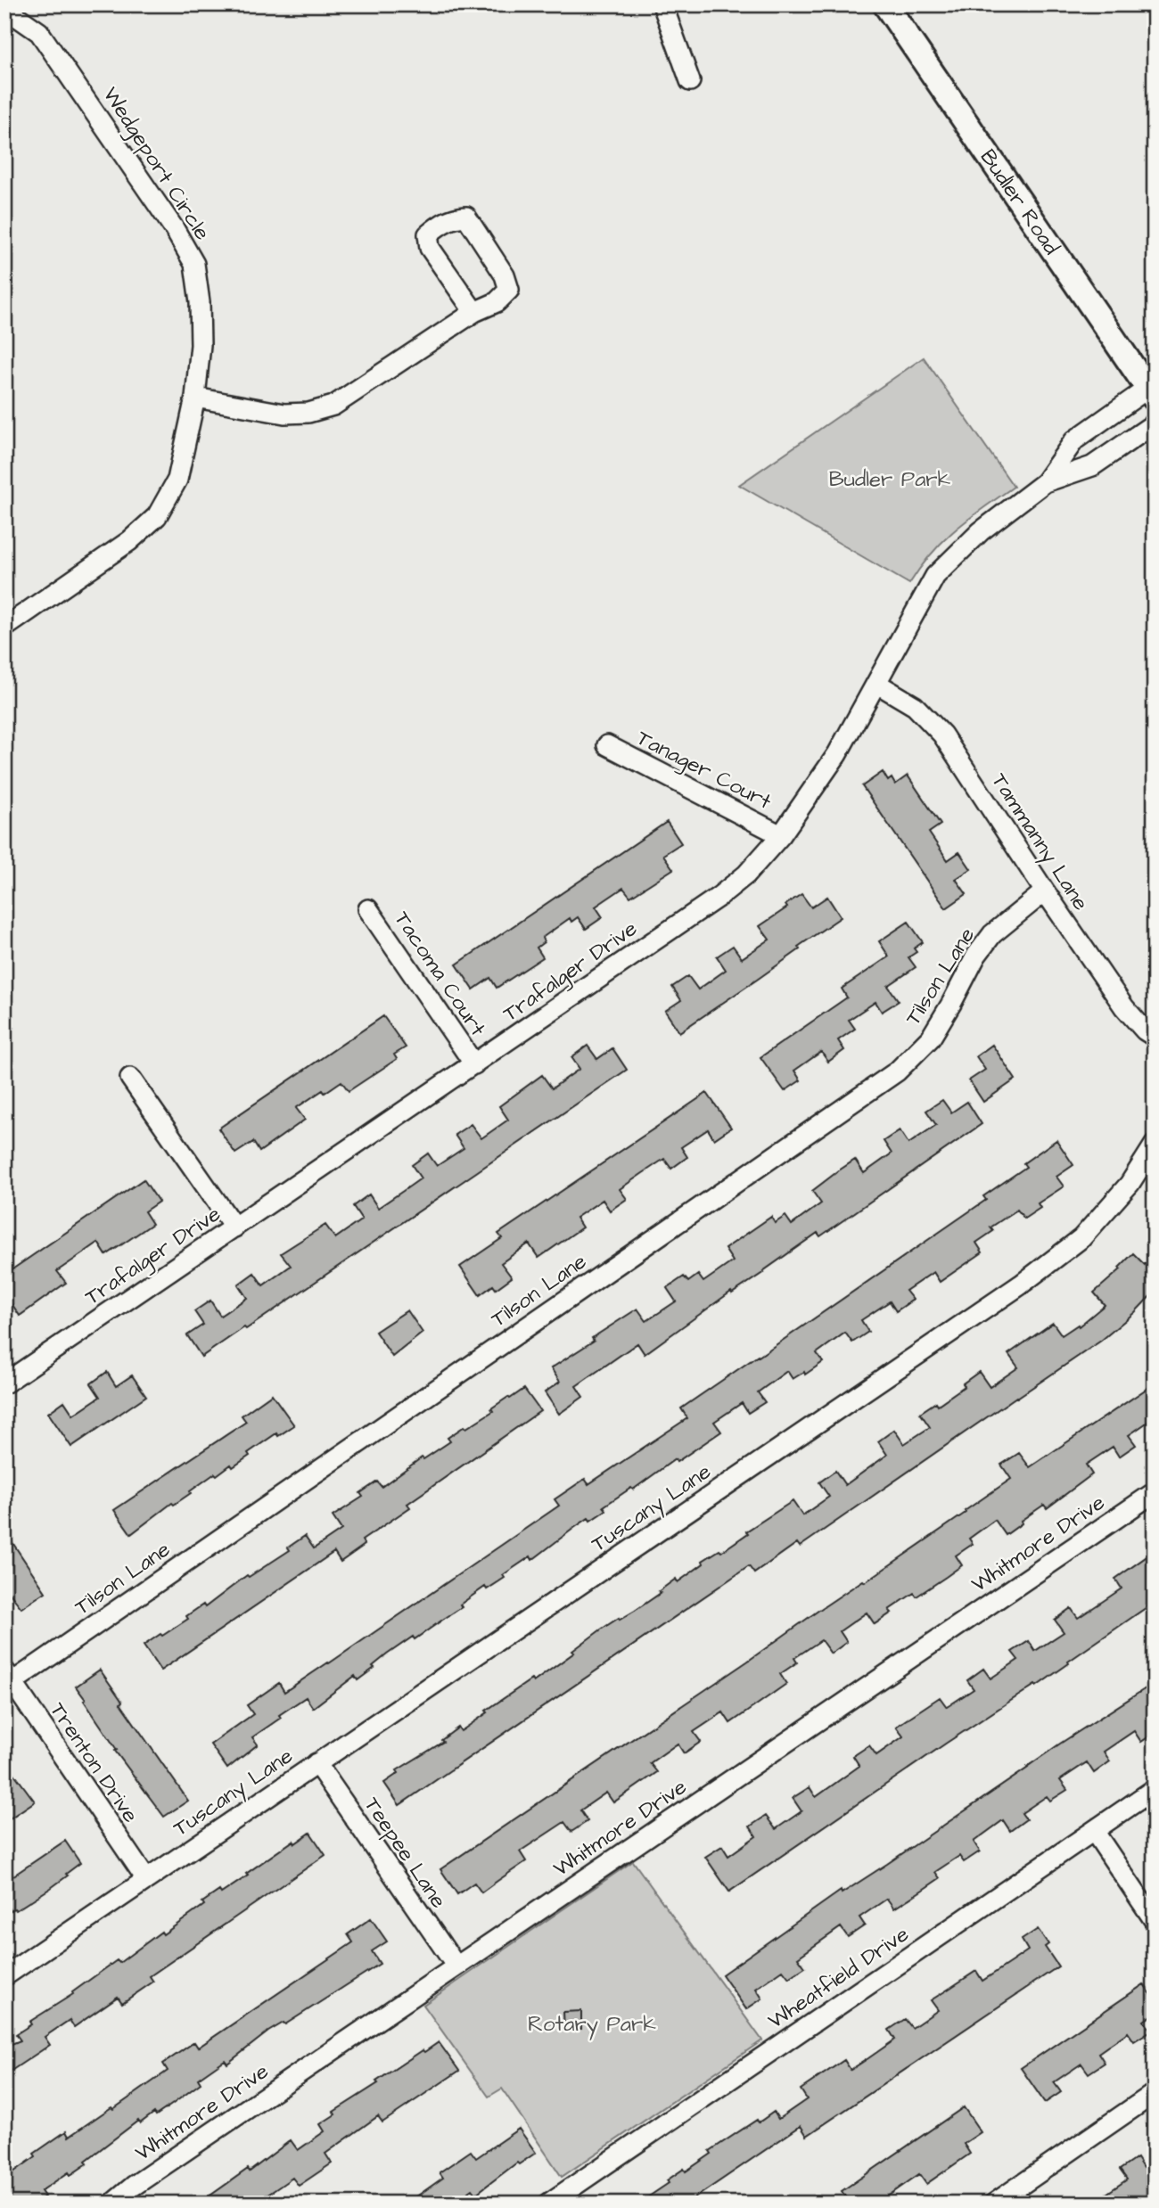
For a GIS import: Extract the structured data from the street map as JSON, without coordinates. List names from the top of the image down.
{
  "streets": {
    "street": [
      "Wedgeport Circle",
      "Budler Road",
      "Tanager Court",
      "Tammanny Lane",
      "Trafalger Drive",
      "Tacoma Court",
      "Tilson Lane",
      "Tuscany Lane",
      "Whitmore Drive",
      "Trenton Drive",
      "Teepee Lane",
      "Wheatfield Drive"
    ]
  },
  "crossings": [
    ["Budler Road", "Trafalger Drive"],
    ["Tanager Court", "Trafalger Drive"],
    ["Tammanny Lane", "Trafalger Drive"],
    ["Tammanny Lane", "Tilson Lane"],
    ["Trafalger Drive", "Tacoma Court"],
    ["Tilson Lane", "Trenton Drive"],
    ["Tuscany Lane", "Trenton Drive"],
    ["Tuscany Lane", "Teepee Lane"],
    ["Whitmore Drive", "Teepee Lane"]
  ],
  "parks": ["Budler Park", "Rotary Park"]
}
